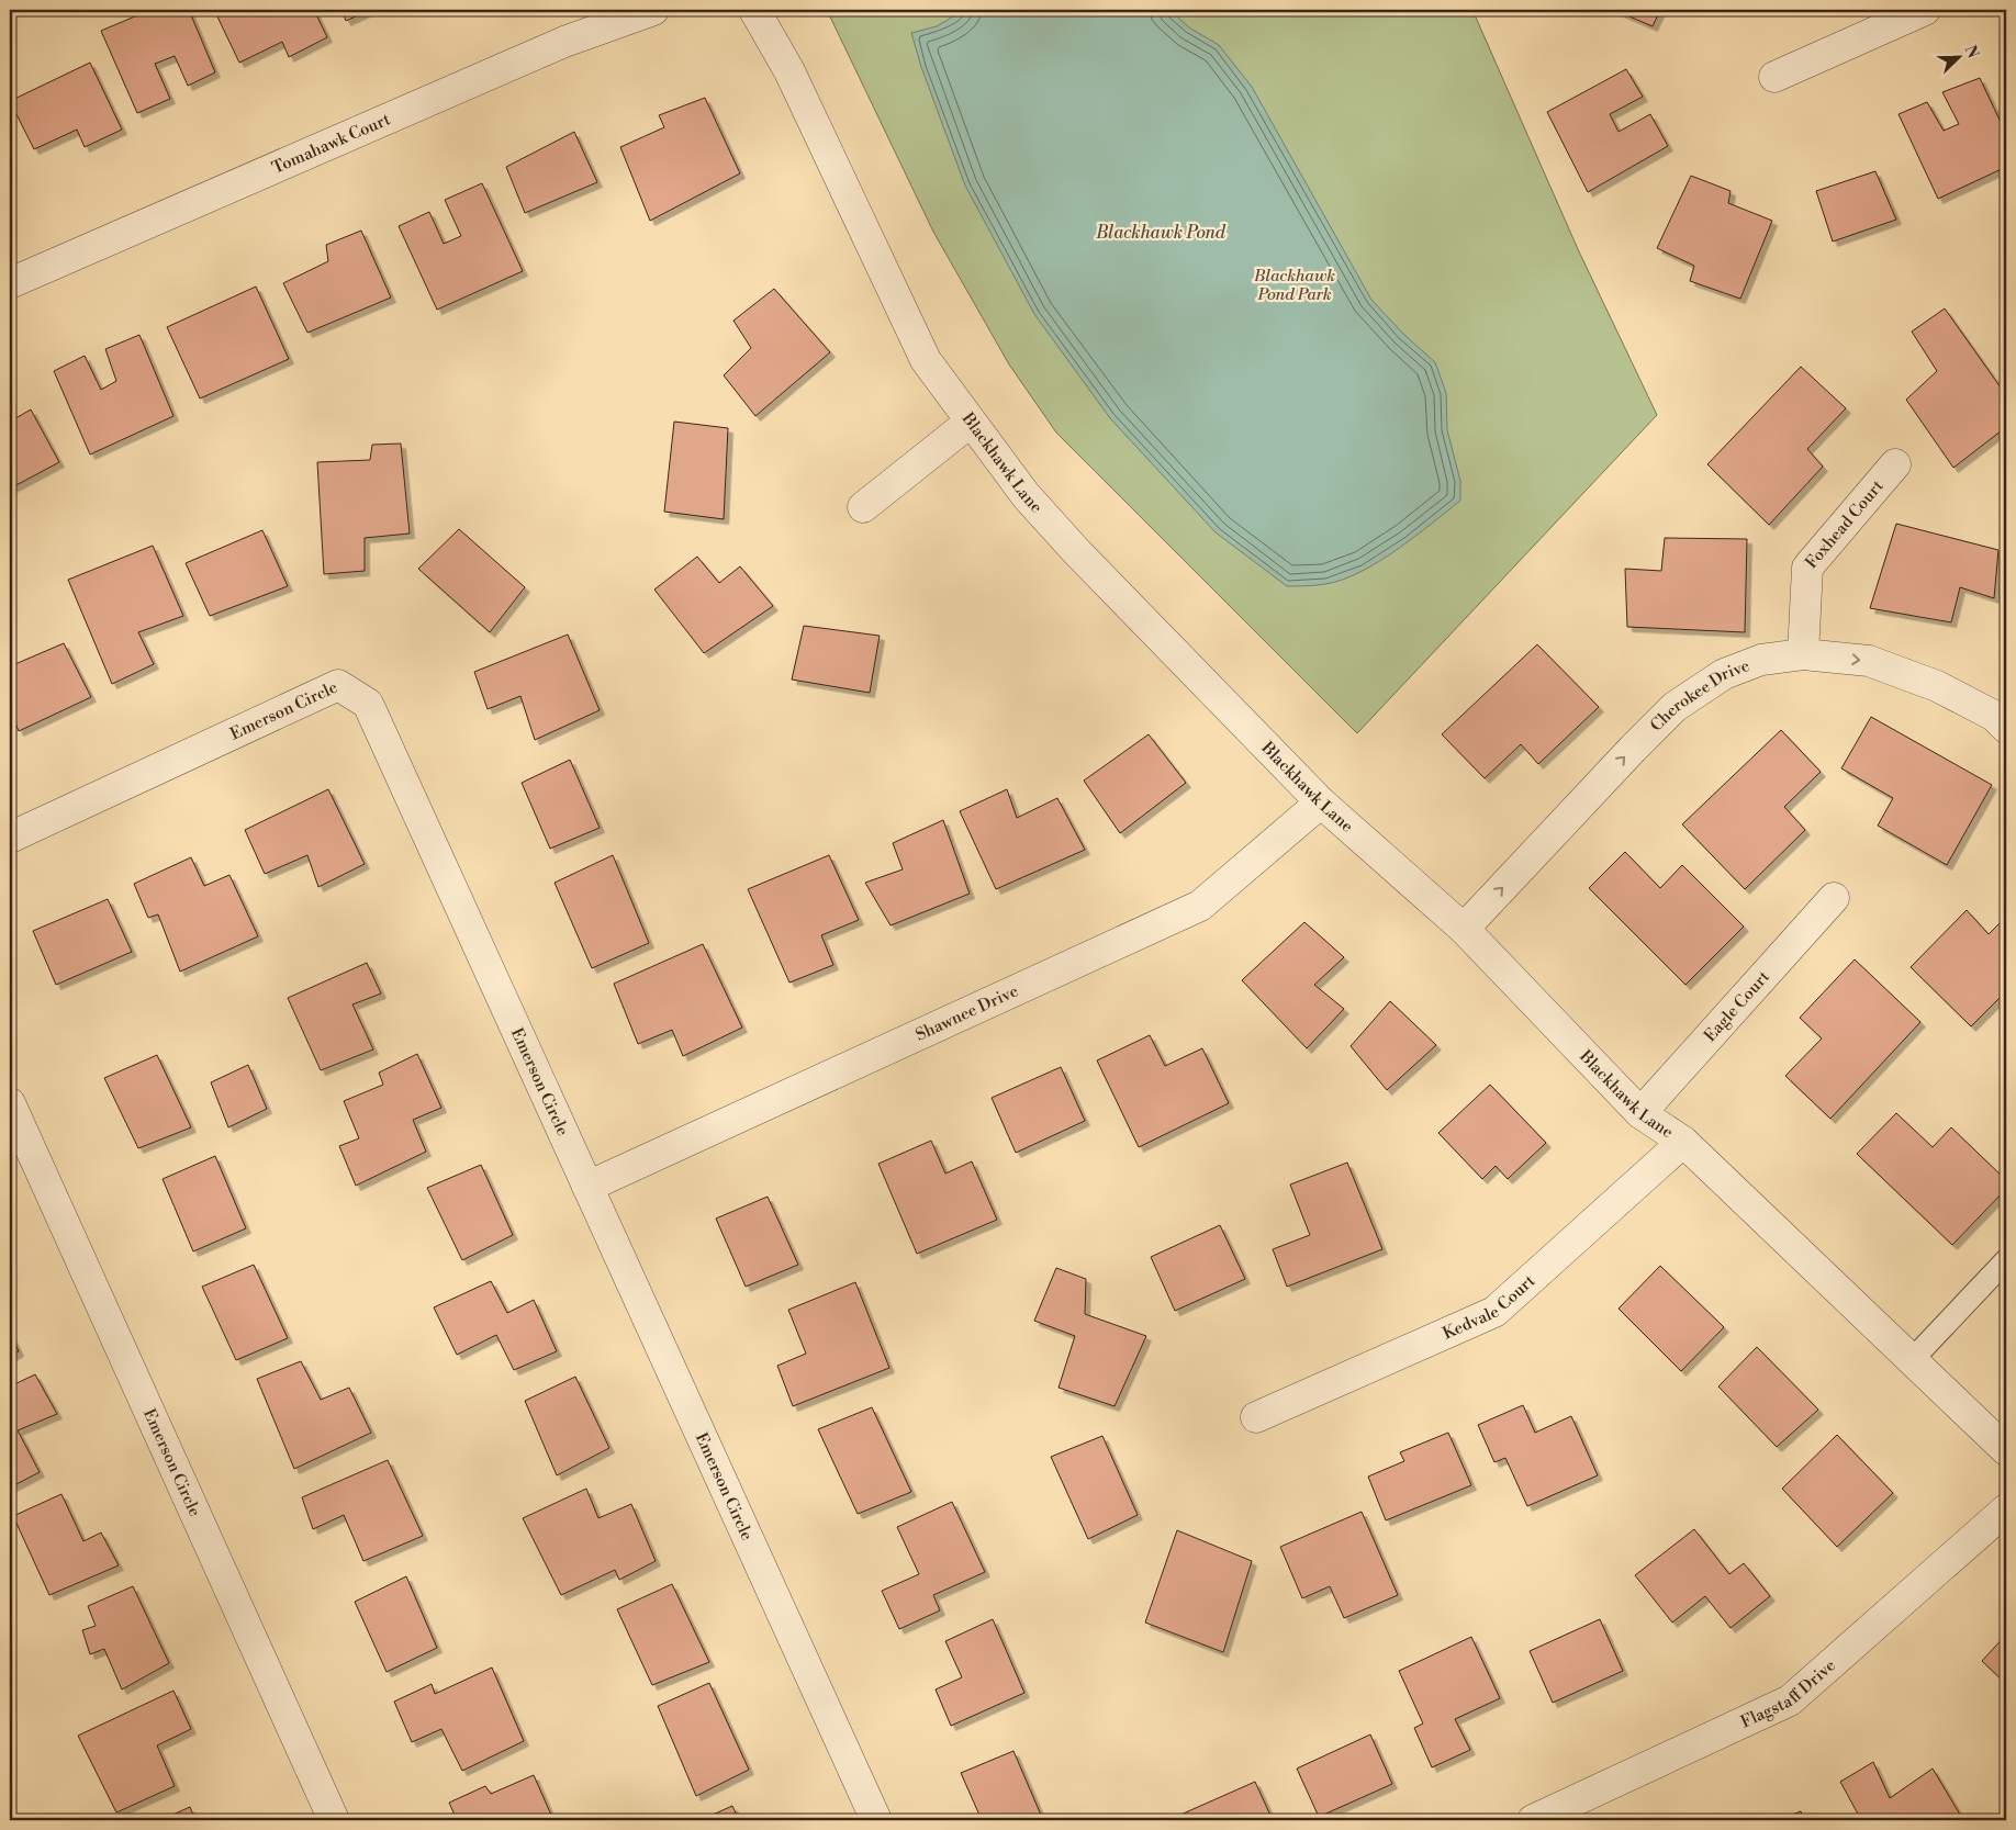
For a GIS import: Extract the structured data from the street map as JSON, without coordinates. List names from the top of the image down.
{
  "streets": {
    "street": [
      "Tomahawk Court",
      "Blackhawk Lane",
      "Foxhead Court",
      "Cherokee Drive",
      "Emerson Circle",
      "Eagle Court",
      "Shawnee Drive",
      "Kedvale Court",
      "Flagstaff Drive"
    ]
  },
  "crossings": [
    ["Blackhawk Lane", "Cherokee Drive"],
    ["Blackhawk Lane", "Eagle Court"],
    ["Blackhawk Lane", "Shawnee Drive"],
    ["Blackhawk Lane", "Kedvale Court"],
    ["Foxhead Court", "Cherokee Drive"],
    ["Emerson Circle", "Shawnee Drive"]
  ],
  "one_way": ["Cherokee Drive"],
  "water": ["Blackhawk Pond"],
  "parks": ["Blackhawk Pond Park"],
  "north": "top right"
}
